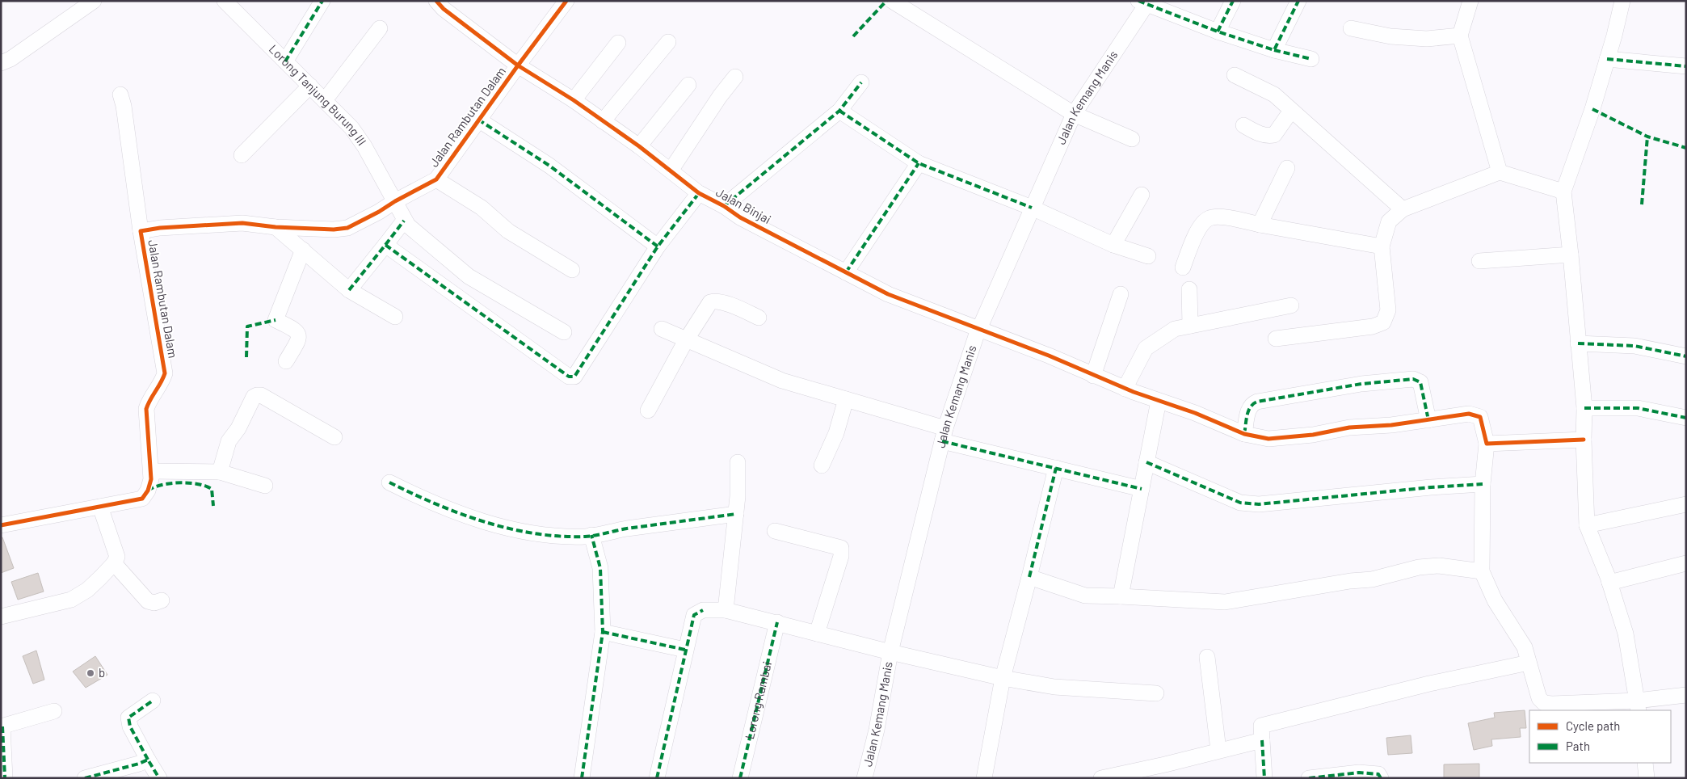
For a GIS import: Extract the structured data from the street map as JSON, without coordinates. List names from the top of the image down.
{
  "streets": {
    "street": [
      "Lorong Tanjung Burung III",
      "Jalan Kemang Manis",
      "Jalan Rambutan Dalam",
      "Jalan Binjai",
      "Lorong Rambai"
    ]
  },
  "crossings": [
    ["Lorong Tanjung Burung III", "Jalan Rambutan Dalam"],
    ["Jalan Kemang Manis", "Jalan Binjai"],
    ["Jalan Rambutan Dalam", "Jalan Binjai"]
  ],
  "places": ["b"],
  "legend": ["Cycle path", "Path"]
}
